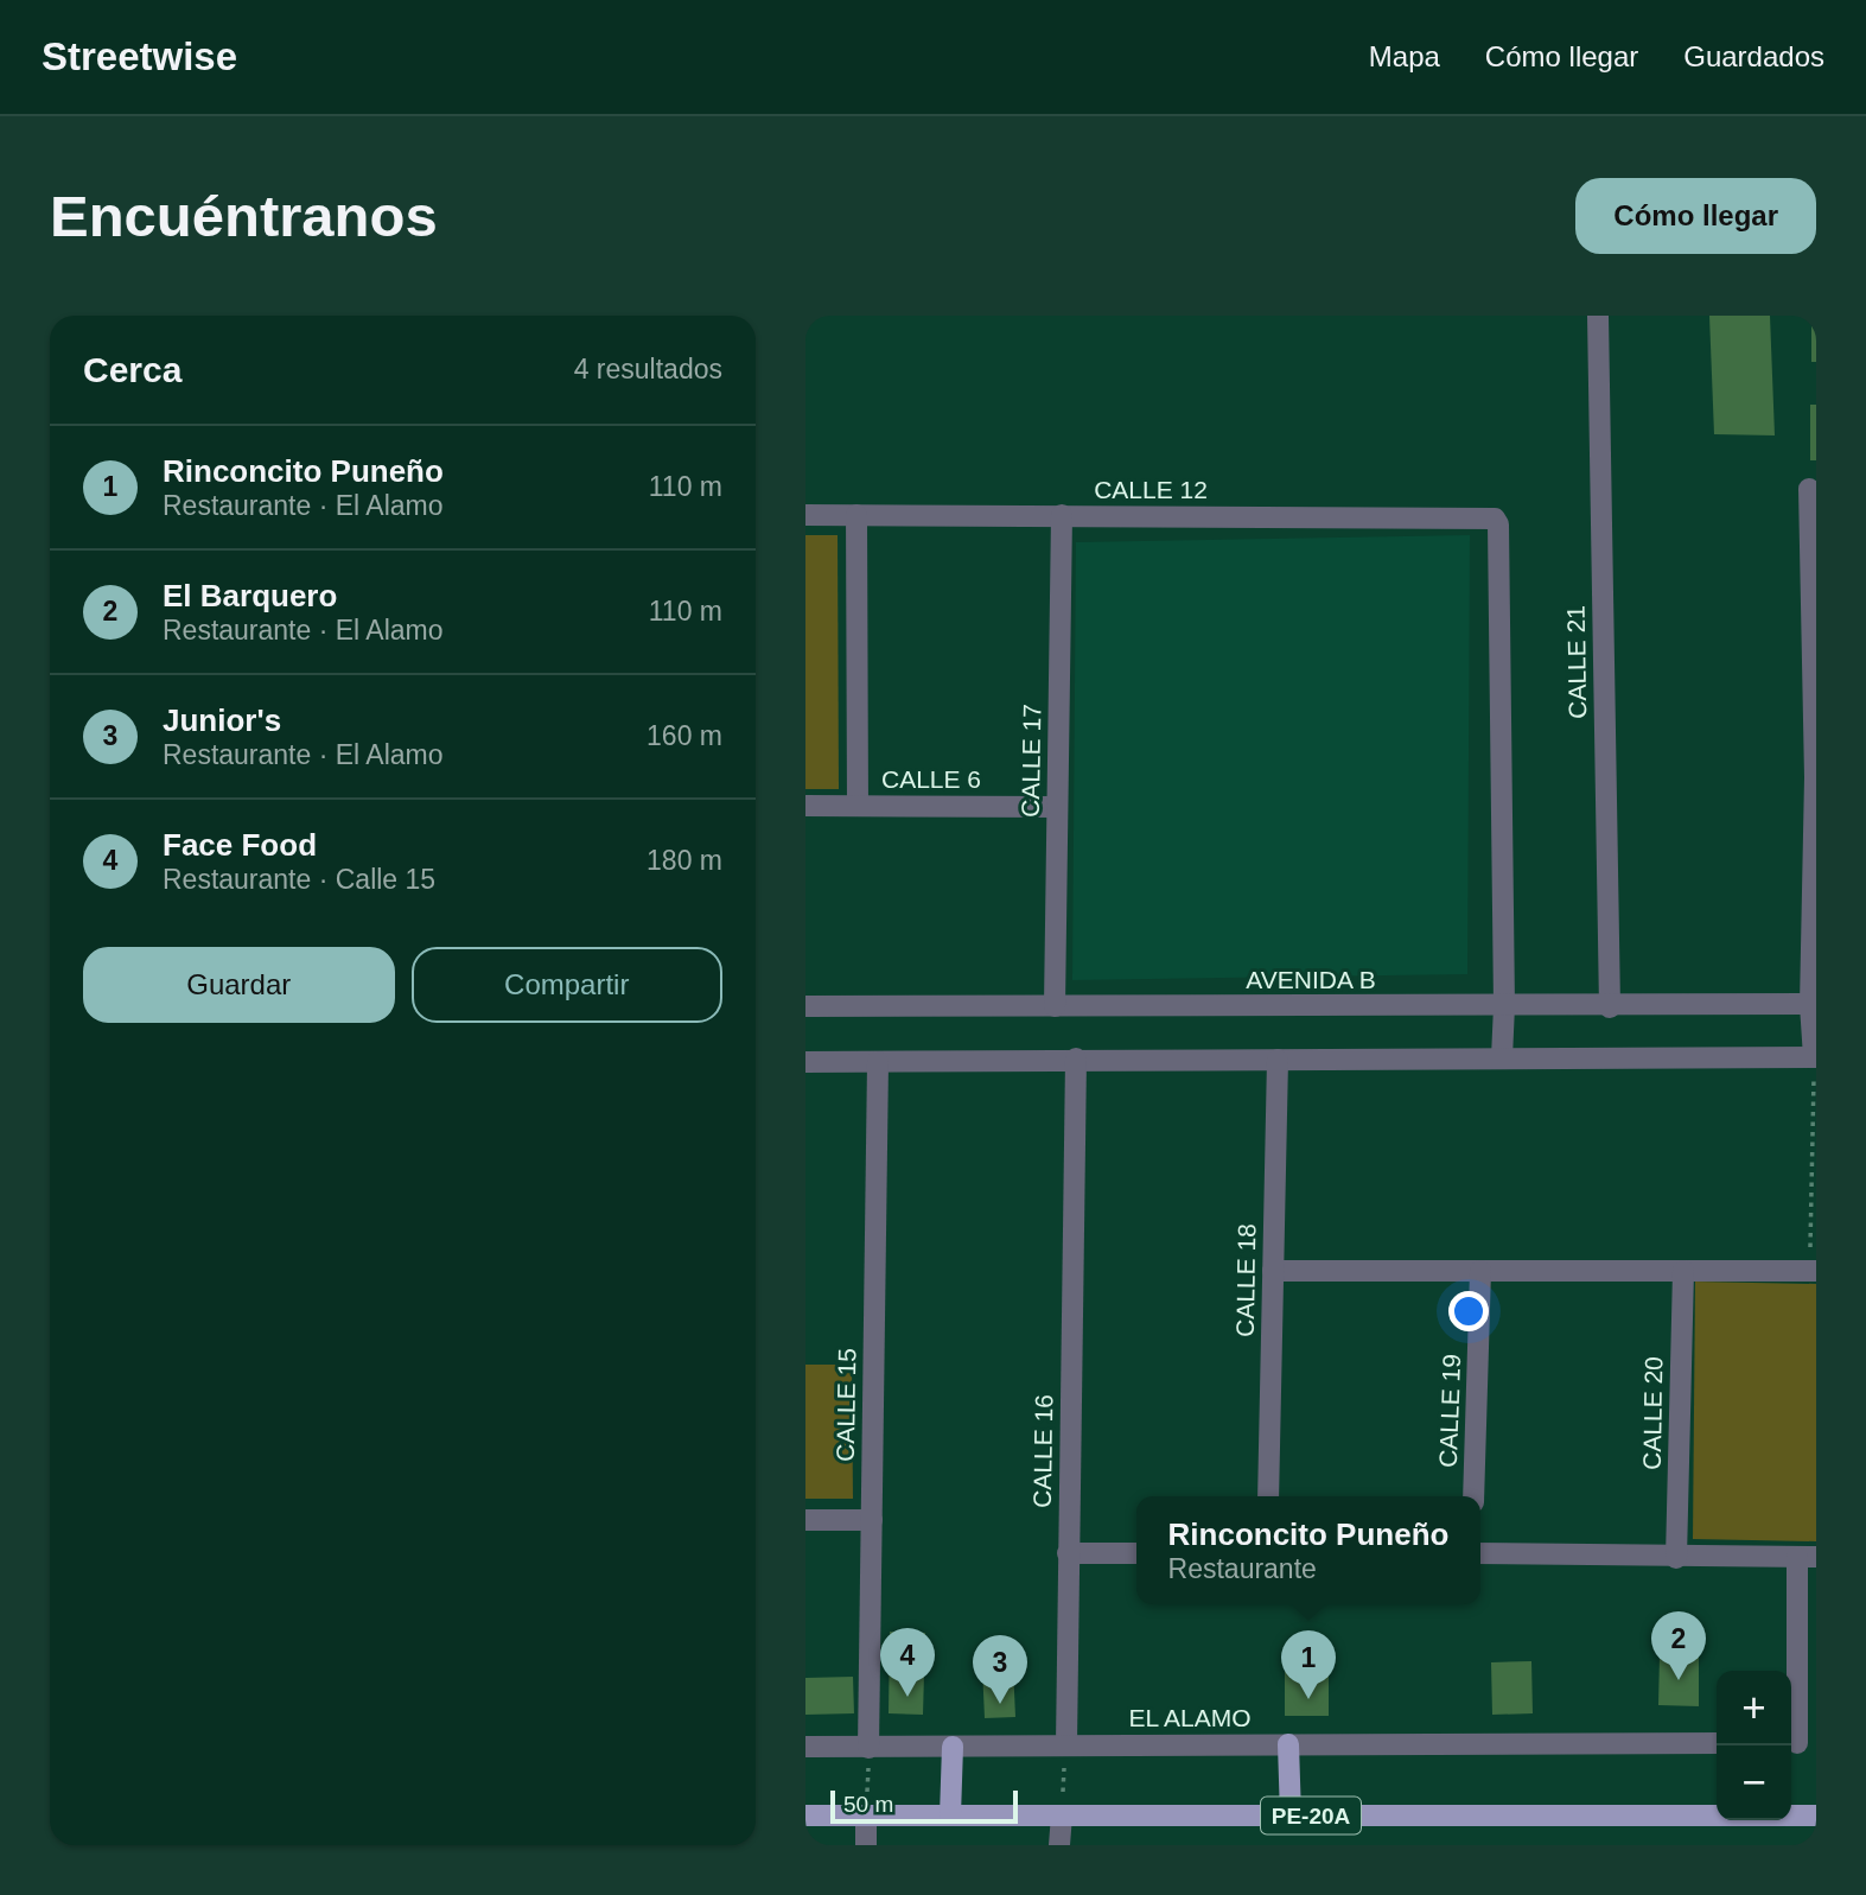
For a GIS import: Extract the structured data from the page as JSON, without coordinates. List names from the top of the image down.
{
  "streets": {
    "main road": ["PE-20A"],
    "street": [
      "CALLE 12",
      "CALLE 21",
      "CALLE 17",
      "CALLE 6",
      "AVENIDA B",
      "CALLE 18",
      "CALLE 15",
      "CALLE 19",
      "CALLE 20",
      "CALLE 16",
      "EL ALAMO"
    ]
  },
  "crossings": [
    ["CALLE 12", "CALLE 17"],
    ["CALLE 12", "AVENIDA B"],
    ["CALLE 21", "AVENIDA B"],
    ["CALLE 17", "CALLE 6"],
    ["CALLE 17", "AVENIDA B"],
    ["CALLE 15", "EL ALAMO"],
    ["CALLE 16", "EL ALAMO"]
  ],
  "scale_bar": "50 m",
  "page": {
    "header": "Streetwise",
    "nav": ["Mapa", "Cómo llegar", "Guardados"],
    "buttons": [
      "Cómo llegar",
      ["Guardar", "Compartir"]
    ],
    "title": "Encuéntranos",
    "heading": ["Cerca", "4 resultados"],
    "list": [
      {
        "mark": "1",
        "name": "Rinconcito Puneño",
        "note": "Restaurante · El Alamo",
        "value": "110 m"
      },
      {
        "mark": "2",
        "name": "El Barquero",
        "note": "Restaurante · El Alamo",
        "value": "110 m"
      },
      {
        "mark": "3",
        "name": "Junior's",
        "note": "Restaurante · El Alamo",
        "value": "160 m"
      },
      {
        "mark": "4",
        "name": "Face Food",
        "note": "Restaurante · Calle 15",
        "value": "180 m"
      }
    ],
    "popup": ["Rinconcito Puneño", "Restaurante"],
    "pins": [
      "2",
      "4",
      "1",
      "3"
    ],
    "map_buttons": ["+", "−"],
    "scale": "50 m"
  }
}
